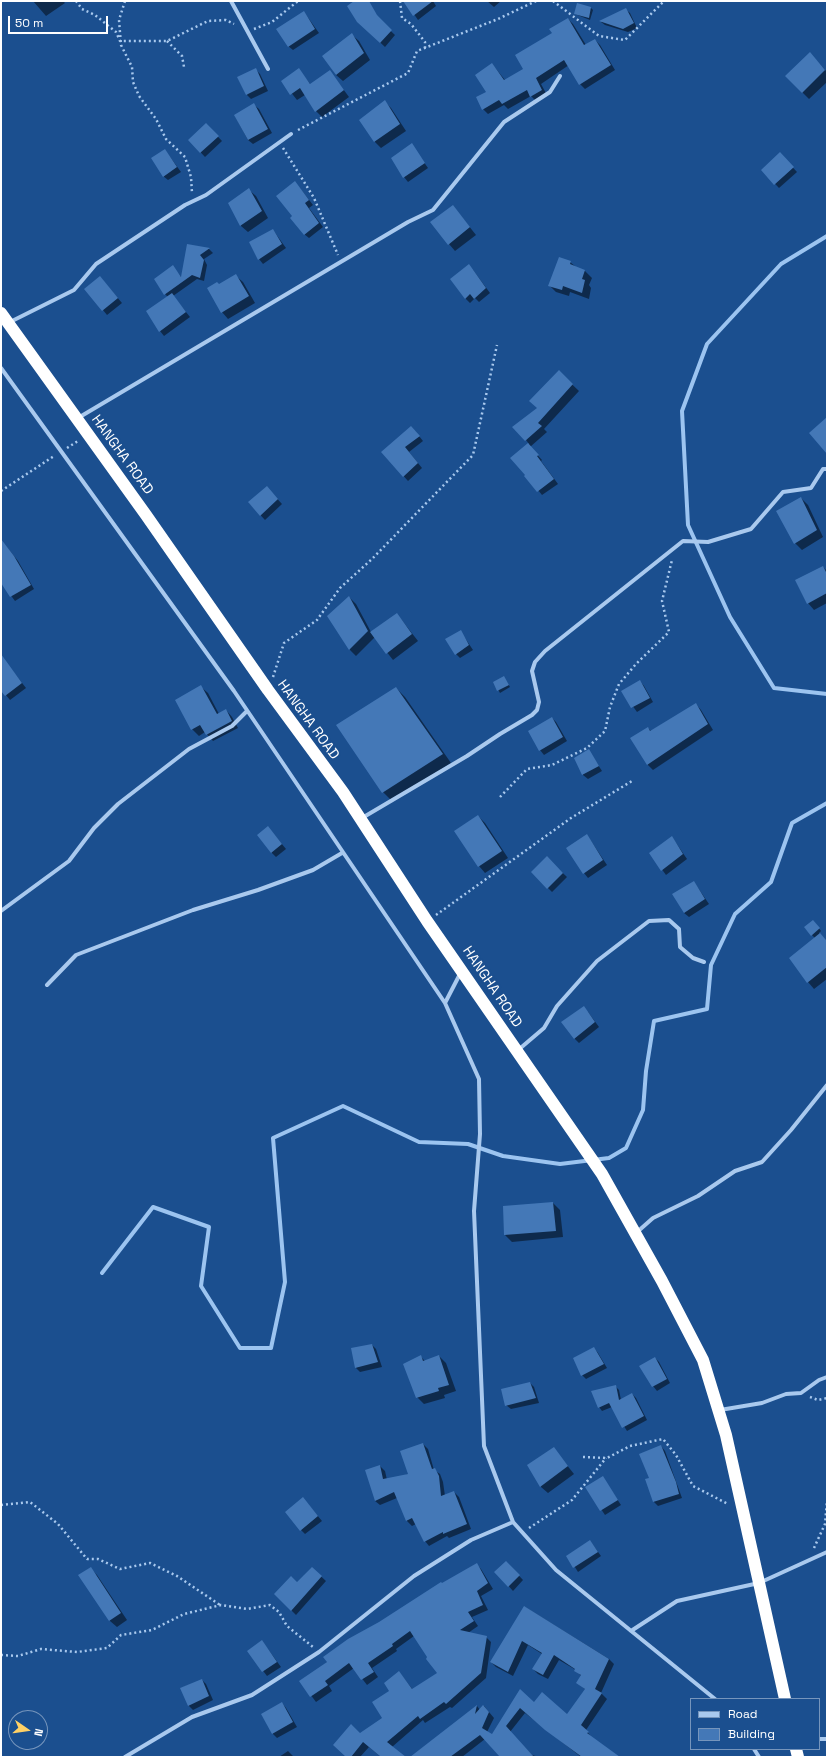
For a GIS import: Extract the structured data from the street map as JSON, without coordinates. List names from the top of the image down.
{
  "streets": {
    "highway": ["HANGHA ROAD"]
  },
  "legend": ["Road", "Building"],
  "scale_bar": "50 m",
  "north": "right"
}
